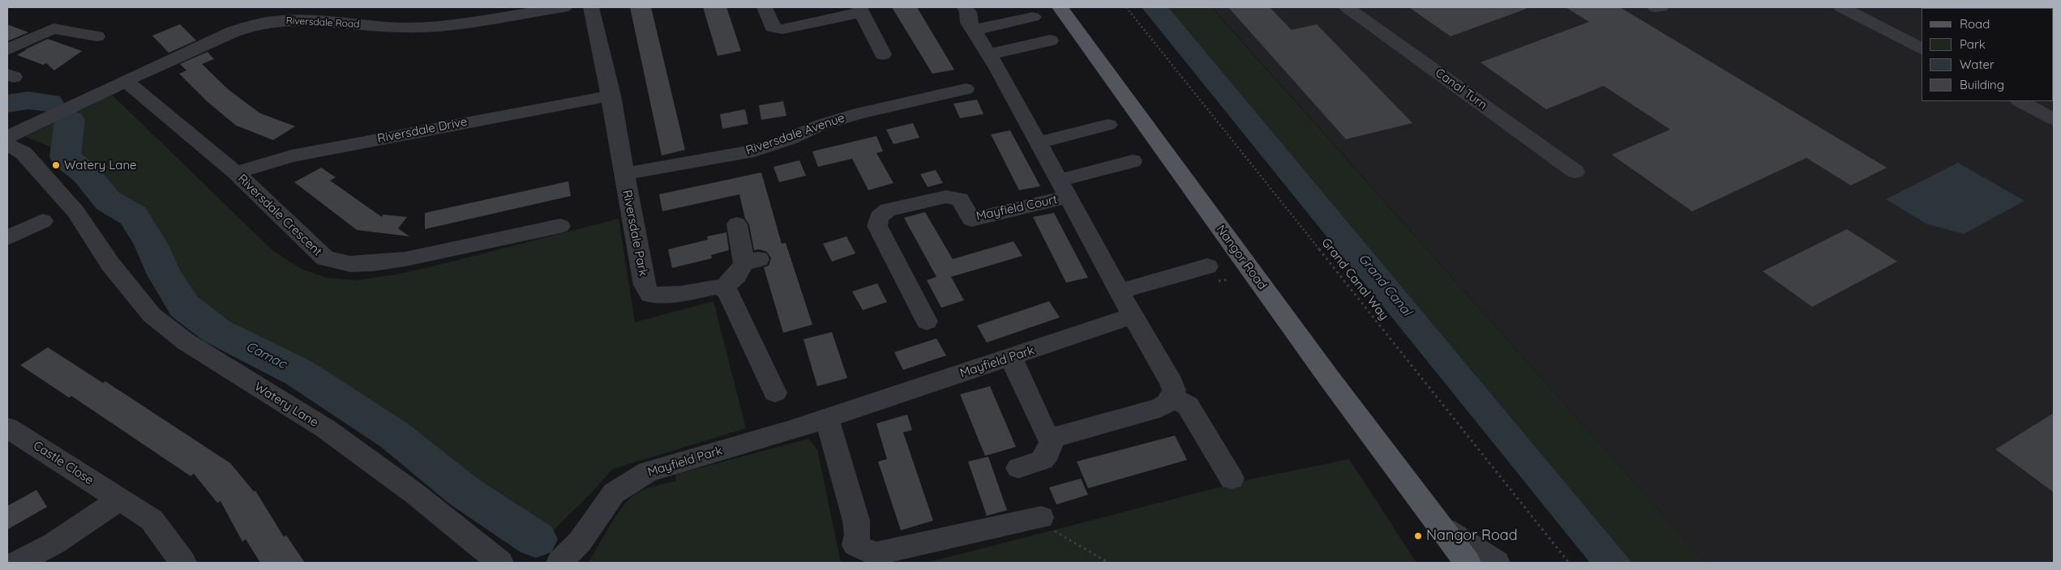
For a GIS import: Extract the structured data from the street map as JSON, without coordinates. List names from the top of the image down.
{
  "streets": {
    "main road": ["Nangor Road"],
    "street": [
      "Riversdale Road",
      "Canal Turn",
      "Riversdale Drive",
      "Riversdale Avenue",
      "Mayfield Court",
      "Riversdale Crescent",
      "Riversdale Park",
      "Mayfield Park",
      "Watery Lane",
      "Castle Close"
    ],
    "path": ["Grand Canal Way"]
  },
  "crossings": [
    ["Riversdale Road", "Riversdale Crescent"],
    ["Riversdale Drive", "Riversdale Crescent"],
    ["Riversdale Drive", "Riversdale Park"],
    ["Riversdale Avenue", "Riversdale Park"]
  ],
  "water": ["Grand Canal", "Camac"],
  "places": ["Watery Lane", "Nangor Road"],
  "legend": [
    "Road",
    "Park",
    "Water",
    "Building"
  ]
}
